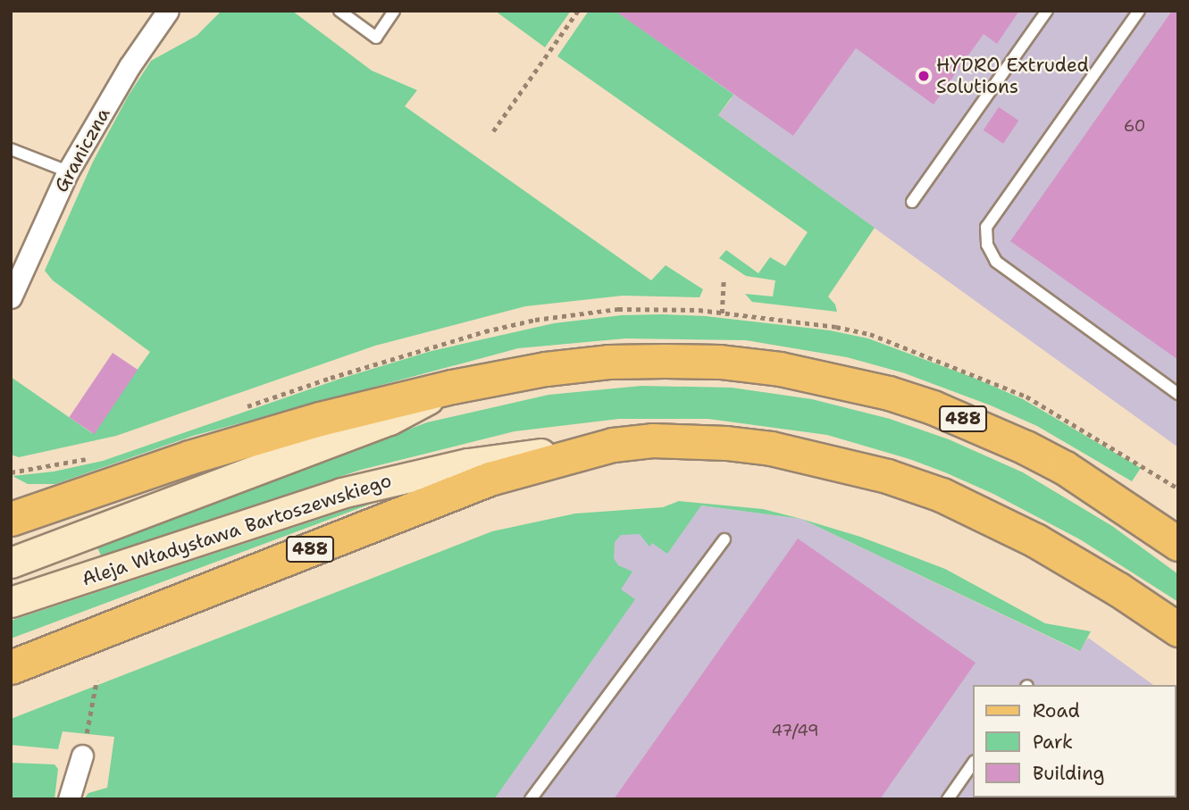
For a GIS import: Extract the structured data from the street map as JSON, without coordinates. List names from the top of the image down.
{
  "streets": {
    "main road": ["488", "Aleja Władysława Bartoszewskiego"],
    "street": ["Graniczna"]
  },
  "places": ["HYDRO Extruded Solutions"],
  "house_numbers": ["60", "47/49"],
  "legend": ["Road", "Park", "Building"]
}
